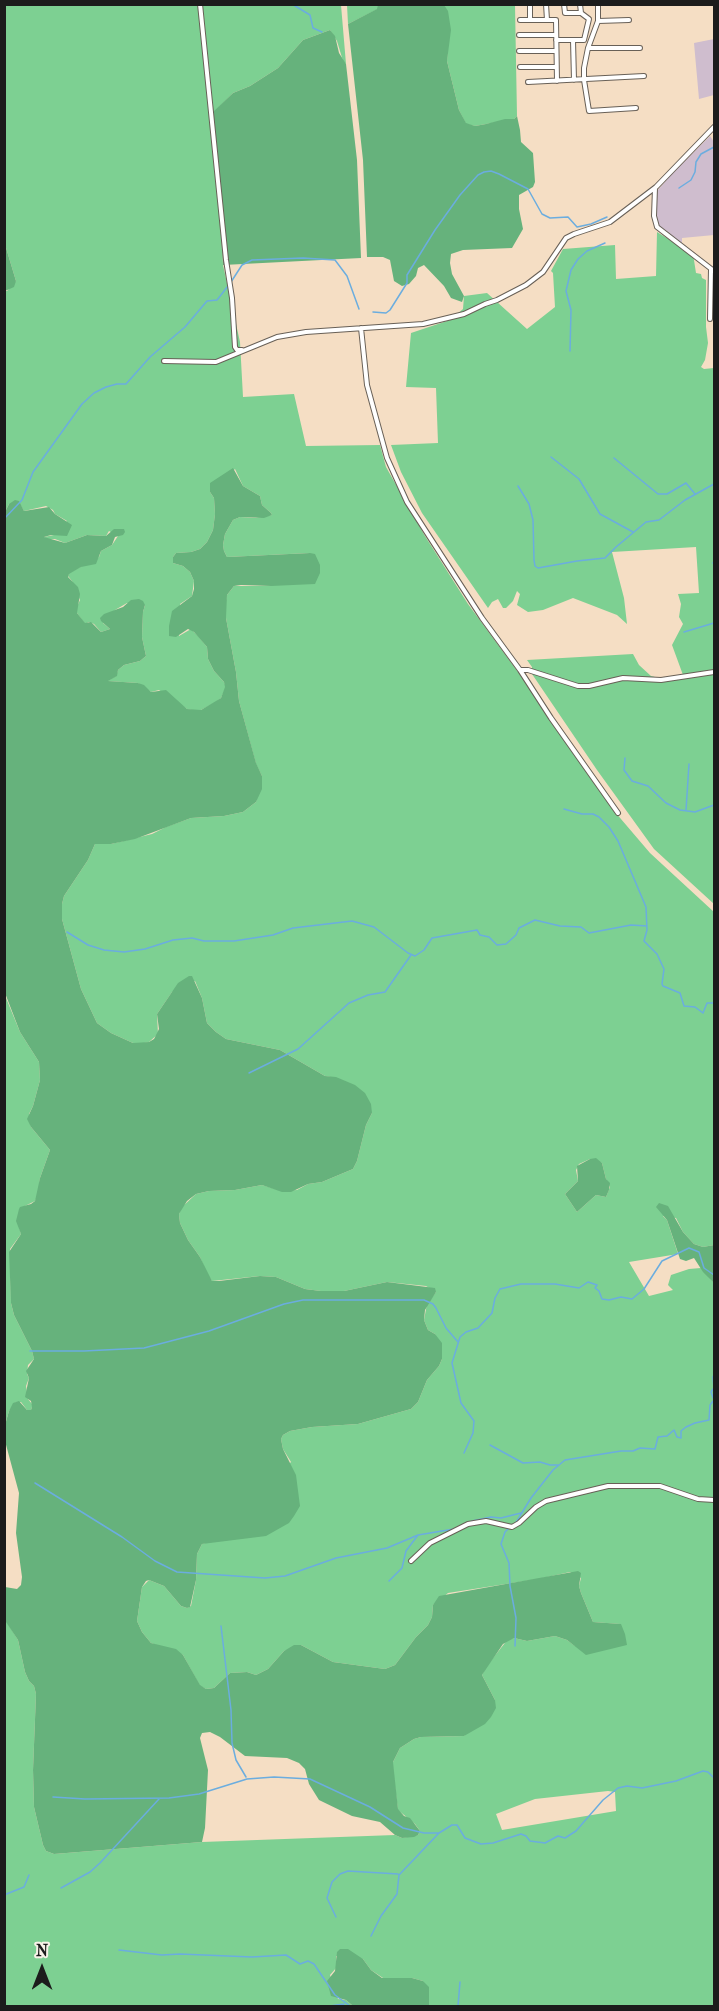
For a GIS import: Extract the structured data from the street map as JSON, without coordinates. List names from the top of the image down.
{
  "north": "top"
}
